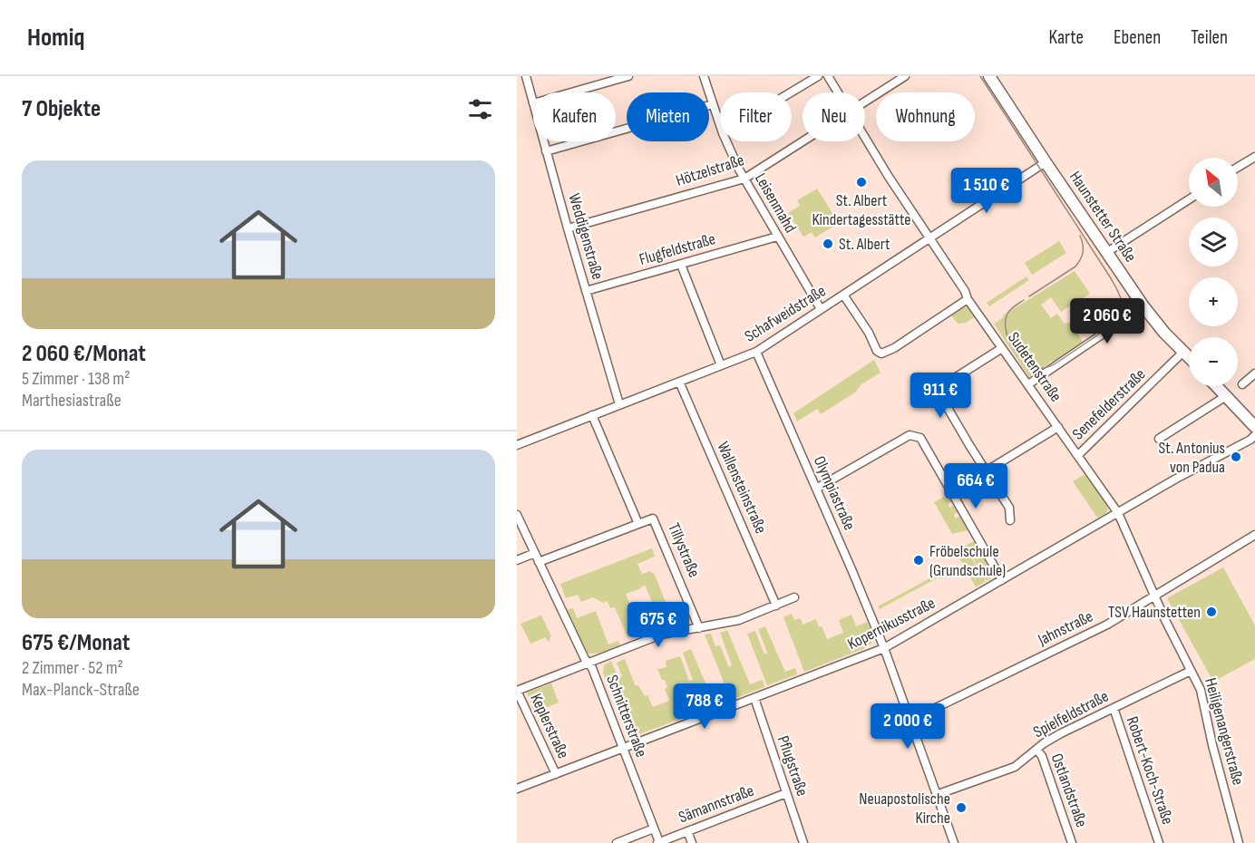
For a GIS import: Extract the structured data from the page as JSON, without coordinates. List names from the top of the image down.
{
  "streets": {
    "main road": ["Haunstetter Straße"],
    "street": [
      "Hötzelstraße",
      "Leisenmahd",
      "Weddigenstraße",
      "Flugfeldstraße",
      "Schafweidstraße",
      "Sudetenstraße",
      "Senefelderstraße",
      "Wallensteinstraße",
      "Olympiastraße",
      "Tillystraße",
      "Kopernikusstraße",
      "Jahnstraße",
      "Spielfeldstraße",
      "Schnitterstraße",
      "Keplerstraße",
      "Heiligenangerstraße",
      "Pflugstraße",
      "Robert-Koch-Straße",
      "Ostlandstraße",
      "Sämannstraße"
    ]
  },
  "crossings": [
    ["Hötzelstraße", "Leisenmahd"],
    ["Hötzelstraße", "Weddigenstraße"],
    ["Leisenmahd", "Flugfeldstraße"],
    ["Leisenmahd", "Schafweidstraße"],
    ["Haunstetter Straße", "Schafweidstraße"],
    ["Haunstetter Straße", "Senefelderstraße"],
    ["Weddigenstraße", "Flugfeldstraße"],
    ["Weddigenstraße", "Schafweidstraße"],
    ["Schafweidstraße", "Sudetenstraße"],
    ["Schafweidstraße", "Wallensteinstraße"],
    ["Schafweidstraße", "Olympiastraße"],
    ["Sudetenstraße", "Senefelderstraße"],
    ["Sudetenstraße", "Kopernikusstraße"],
    ["Sudetenstraße", "Heiligenangerstraße"],
    ["Olympiastraße", "Kopernikusstraße"],
    ["Olympiastraße", "Jahnstraße"],
    ["Olympiastraße", "Spielfeldstraße"],
    ["Kopernikusstraße", "Schnitterstraße"],
    ["Kopernikusstraße", "Keplerstraße"],
    ["Kopernikusstraße", "Heiligenangerstraße"],
    ["Kopernikusstraße", "Pflugstraße"],
    ["Jahnstraße", "Heiligenangerstraße"],
    ["Spielfeldstraße", "Heiligenangerstraße"],
    ["Spielfeldstraße", "Robert-Koch-Straße"],
    ["Spielfeldstraße", "Ostlandstraße"],
    ["Schnitterstraße", "Sämannstraße"],
    ["Pflugstraße", "Sämannstraße"]
  ],
  "places": [
    "St. Albert Kindertagesstätte",
    "St. Albert",
    "St. Antonius von Padua",
    "Fröbelschule (Grundschule)",
    "TSV Haunstetten",
    "Neuapostolische Kirche"
  ],
  "north": "top left",
  "page": {
    "header": "Homiq",
    "nav": ["Karte", "Ebenen", "Teilen"],
    "heading": "7 Objekte",
    "chip": [
      "Kaufen",
      "Mieten",
      "Filter",
      "Neu",
      "Wohnung"
    ],
    "list": [
      {
        "name": "2 060 €/Monat",
        "note": "5 Zimmer · 138 m² · Marthesiastraße"
      },
      {
        "name": "675 €/Monat",
        "note": "2 Zimmer · 52 m² · Max-Planck-Straße"
      }
    ],
    "map_buttons": ["+", "−"],
    "price": [
      "1 510 €",
      "2 060 €",
      "911 €",
      "664 €",
      "675 €",
      "788 €",
      "2 000 €"
    ]
  }
}
